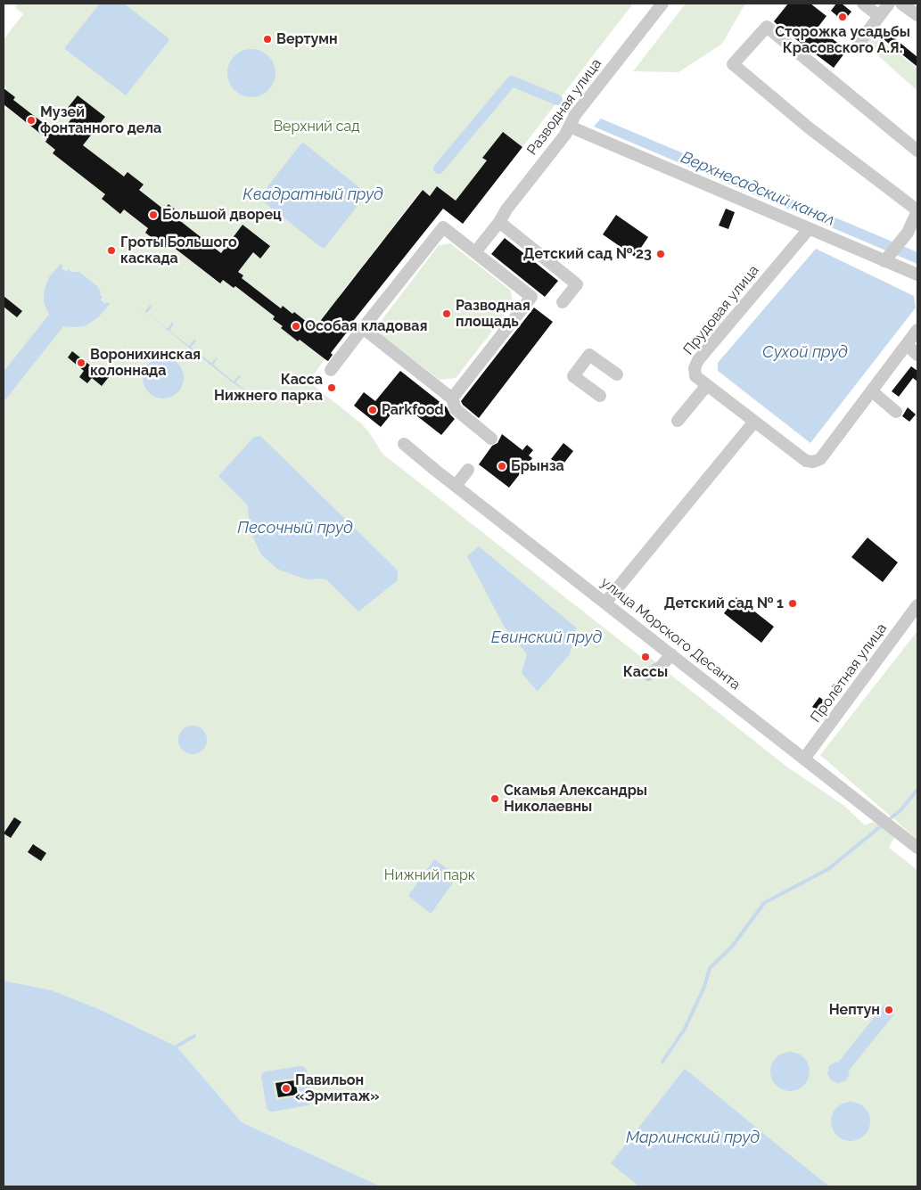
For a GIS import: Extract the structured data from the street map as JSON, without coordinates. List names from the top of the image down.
{
  "streets": {
    "street": [
      "Разводная улица",
      "Прудовая улица",
      "улица Морского Десанта",
      "Пролётная улица"
    ]
  },
  "crossings": [
    ["улица Морского Десанта", "Пролётная улица"]
  ],
  "water": [
    "Верхнесадский канал",
    "Квадратный пруд",
    "Сухой пруд",
    "Песочный пруд",
    "Евинский пруд",
    "Марлинский пруд"
  ],
  "parks": ["Верхний сад", "Нижний парк"],
  "places": [
    "Сторожка усадьбы Красовского А.Я.",
    "Вертумн",
    "Музей фонтанного дела",
    "Большой дворец",
    "Гроты Большого каскада",
    "Детский сад № 23",
    "Разводная площадь",
    "Особая кладовая",
    "Воронихинская колоннада",
    "Касса Нижнего парка",
    "Parkfood",
    "Брынза",
    "Детский сад № 1",
    "Кассы",
    "Скамья Александры Николаевны",
    "Нептун",
    "Павильон «Эрмитаж»"
  ]
}
